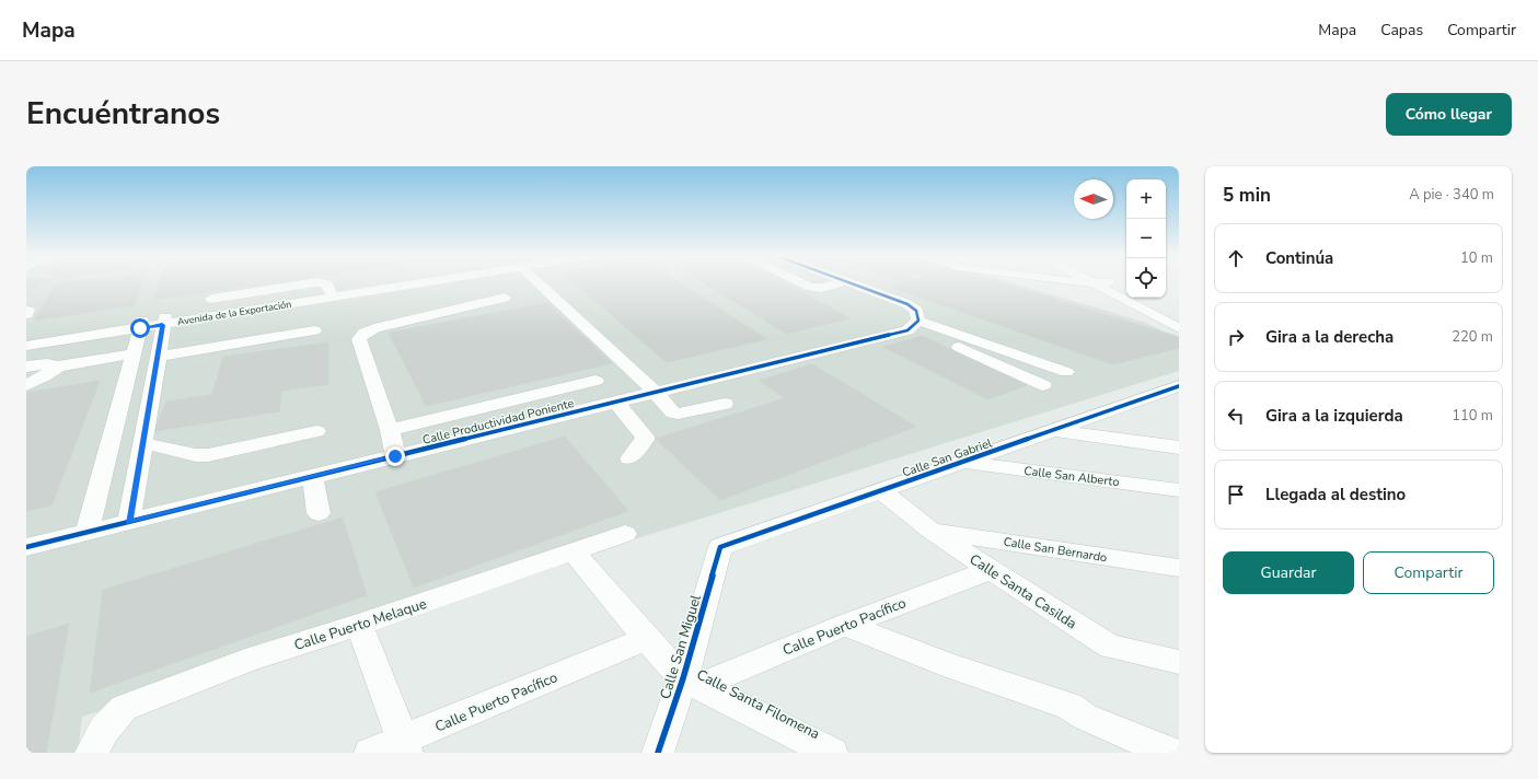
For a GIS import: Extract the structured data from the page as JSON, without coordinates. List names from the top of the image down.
{
  "streets": {
    "street": [
      "Avenida de la Exportación",
      "Calle Productividad Poniente",
      "Calle San Gabriel",
      "Calle San Alberto",
      "Calle San Bernardo",
      "Calle Santa Casilda",
      "Calle Puerto Melaque",
      "Calle Puerto Pacífico",
      "Calle San Miguel",
      "Calle Santa Filomena"
    ]
  },
  "crossings": [
    ["Calle San Gabriel", "Calle San Alberto"],
    ["Calle San Gabriel", "Calle Santa Casilda"],
    ["Calle San Gabriel", "Calle San Miguel"],
    ["Calle San Bernardo", "Calle Santa Casilda"],
    ["Calle Santa Casilda", "Calle Puerto Pacífico"],
    ["Calle Puerto Melaque", "Calle Santa Filomena"],
    ["Calle Puerto Pacífico", "Calle San Miguel"],
    ["Calle Puerto Pacífico", "Calle Santa Filomena"],
    ["Calle San Miguel", "Calle Santa Filomena"]
  ],
  "north": "left",
  "page": {
    "header": "Mapa",
    "nav": ["Mapa", "Capas", "Compartir"],
    "title": "Encuéntranos",
    "buttons": [
      "Cómo llegar",
      ["Guardar", "Compartir"]
    ],
    "heading": ["5 min", "A pie · 340 m"],
    "map_buttons": ["+", "−"],
    "list": [
      ["Continúa", "10 m"],
      ["Gira a la derecha", "220 m"],
      ["Gira a la izquierda", "110 m"],
      "Llegada al destino"
    ]
  }
}
